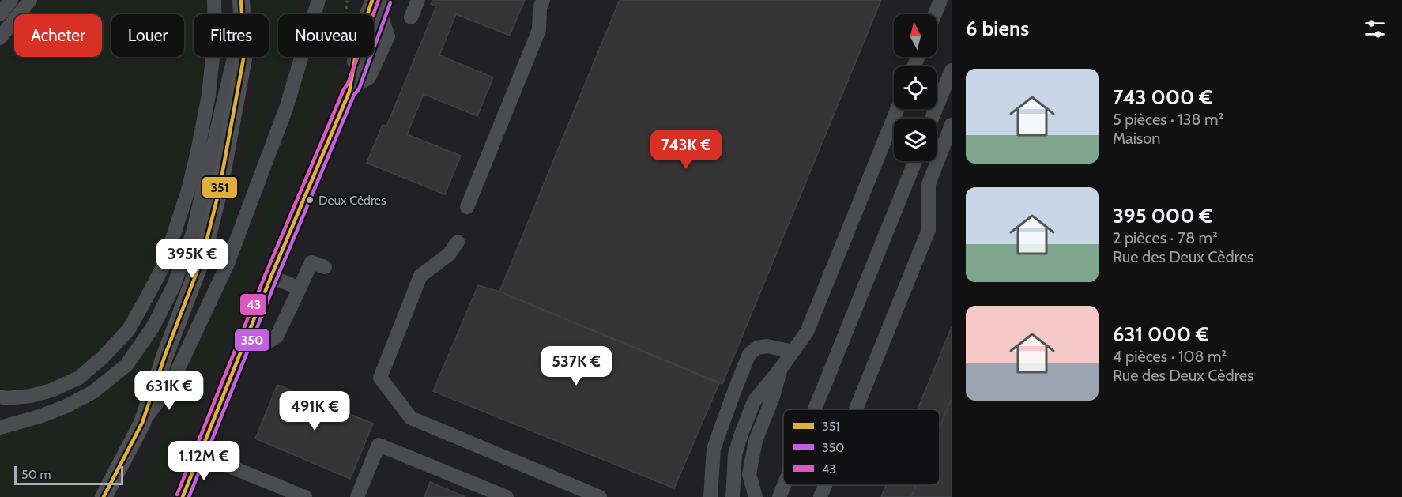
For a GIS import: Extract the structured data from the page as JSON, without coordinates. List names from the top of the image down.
{
  "places": ["Deux Cèdres"],
  "lines": ["transit line 351", "transit line 43", "transit line 350"],
  "legend": ["351", "350", "43"],
  "scale_bar": "50 m",
  "north": "top",
  "page": {
    "heading": "6 biens",
    "chip": [
      "Acheter",
      "Louer",
      "Filtres",
      "Nouveau"
    ],
    "list": [
      {
        "name": "743 000 €",
        "note": "5 pièces · 138 m² · Maison"
      },
      {
        "name": "395 000 €",
        "note": "2 pièces · 78 m² · Rue des Deux Cèdres"
      },
      {
        "name": "631 000 €",
        "note": "4 pièces · 108 m² · Rue des Deux Cèdres"
      }
    ],
    "price": [
      "743K €",
      "395K €",
      "537K €",
      "631K €",
      "491K €",
      "1.12M €"
    ],
    "scale": "50 m"
  }
}
